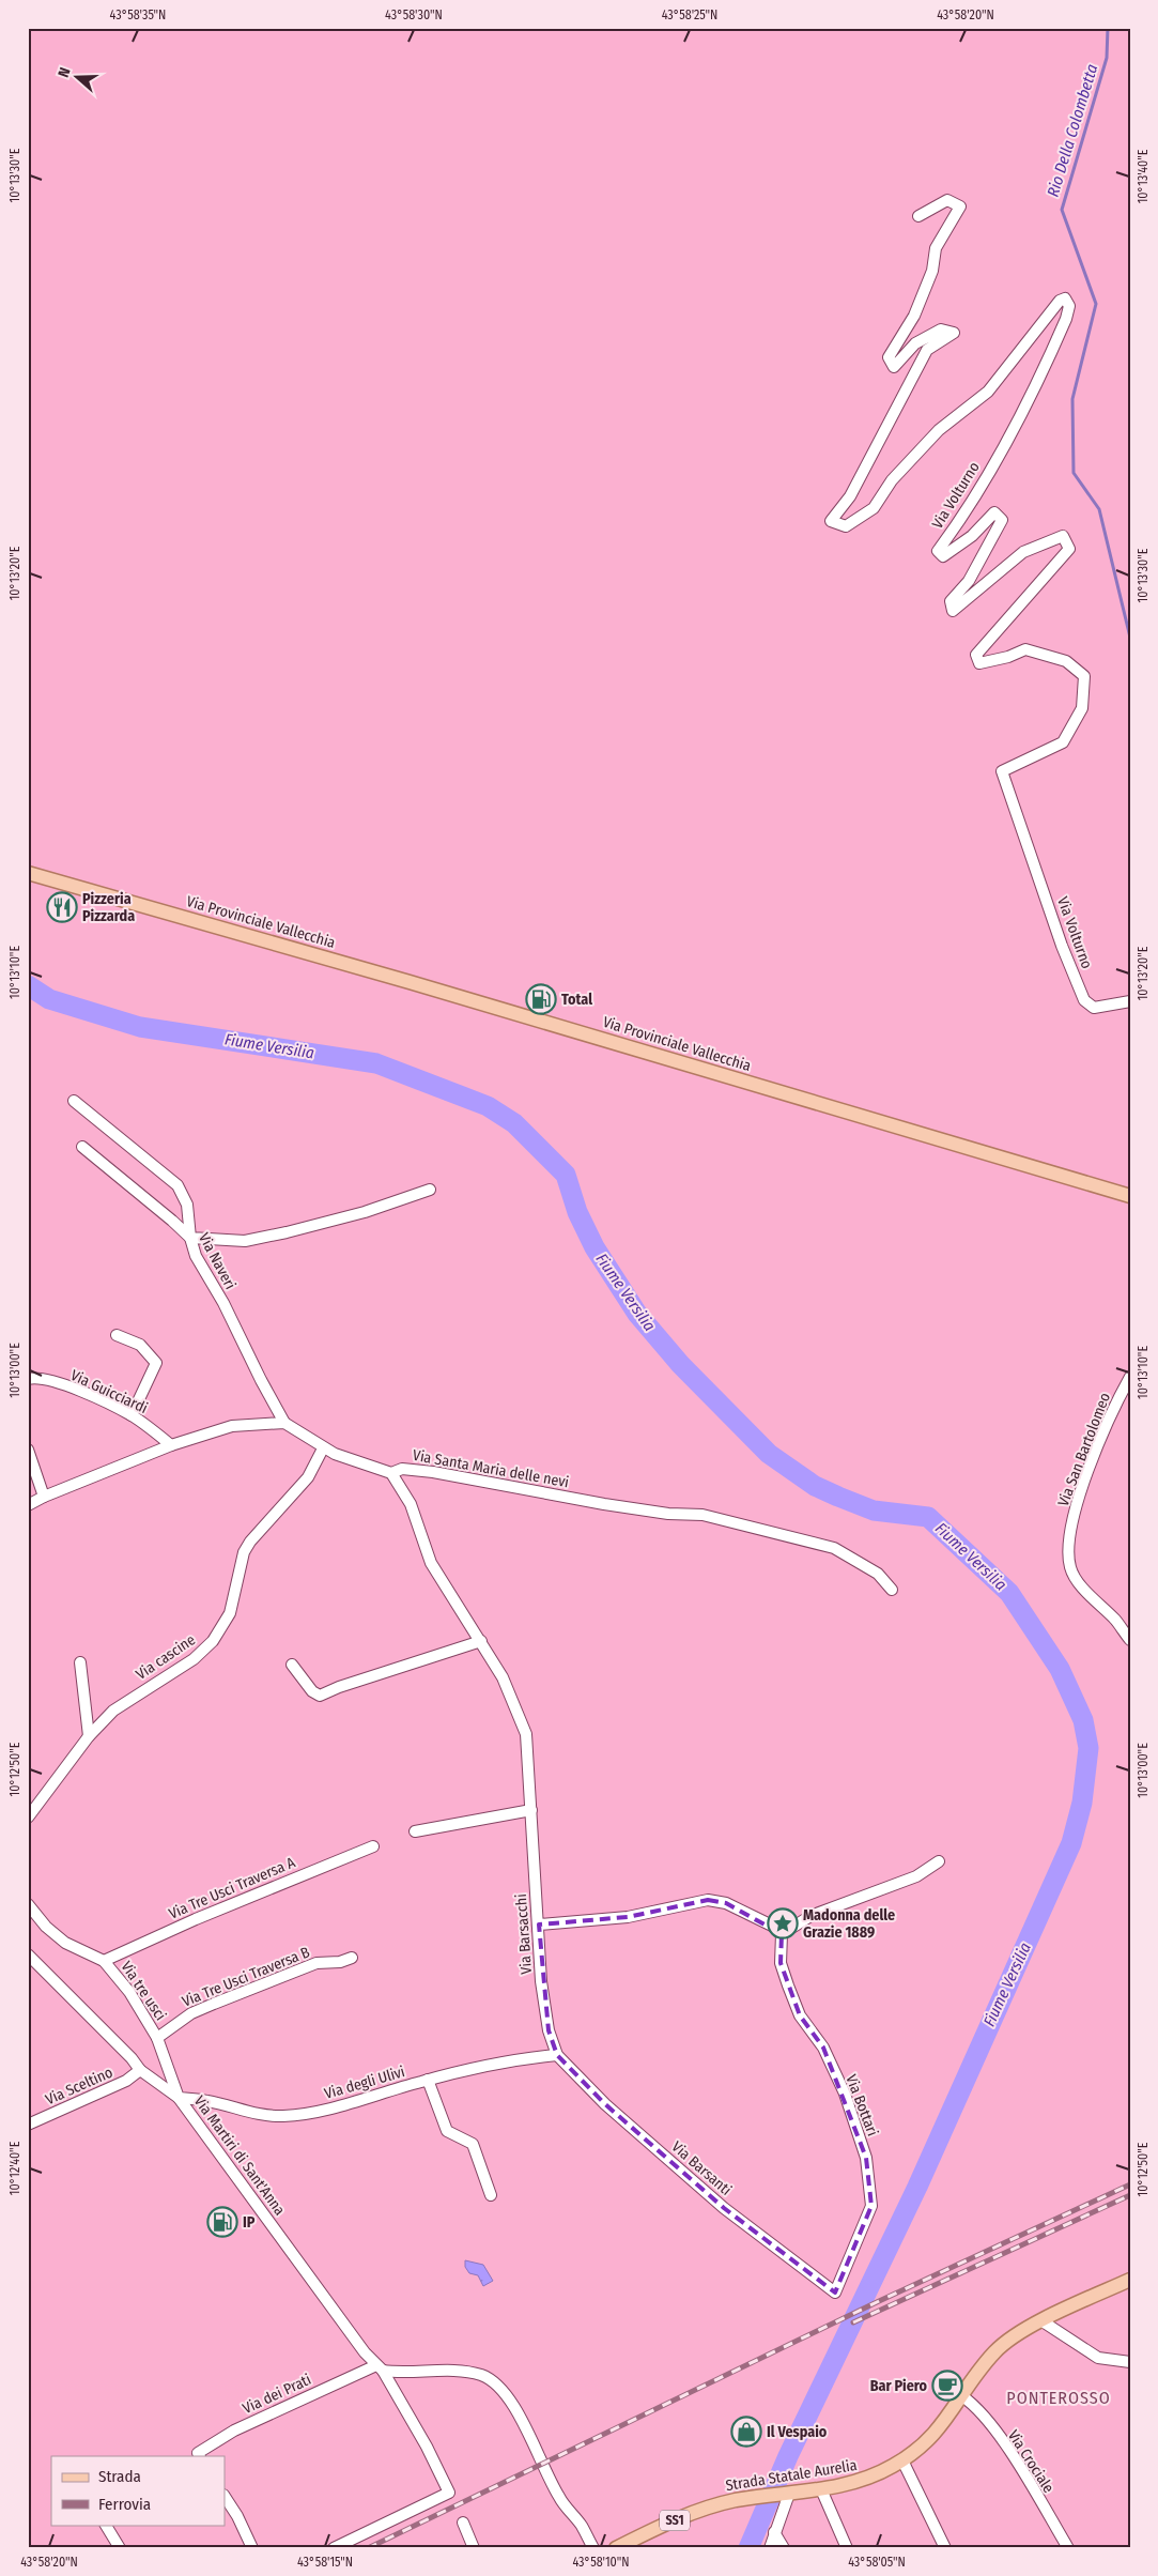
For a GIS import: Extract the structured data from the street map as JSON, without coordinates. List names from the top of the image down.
{
  "streets": {
    "main road": ["Via Provinciale Vallecchia", "Strada Statale Aurelia", "SS1"],
    "street": [
      "Via Volturno",
      "Via Naveri",
      "Via Guicciardi",
      "Via San Bartolomeo",
      "Via Santa Maria delle nevi",
      "Via cascine",
      "Via Tre Usci Traversa A",
      "Via Barsacchi",
      "Via Tre Usci Traversa B",
      "Via tre usci",
      "Via degli Ulivi",
      "Via Sceltino",
      "Via Bottari",
      "Via Martiri di Sant'Anna",
      "Via Barsanti",
      "Via dei Prati",
      "Via Crociale"
    ]
  },
  "crossings": [
    ["Via Naveri", "Via Santa Maria delle nevi"],
    ["Via Santa Maria delle nevi", "Via cascine"],
    ["Via Santa Maria delle nevi", "Via Barsacchi"],
    ["Via Tre Usci Traversa A", "Via tre usci"],
    ["Via Barsacchi", "Via degli Ulivi"],
    ["Via Barsacchi", "Via Barsanti"],
    ["Via Tre Usci Traversa B", "Via tre usci"],
    ["Via tre usci", "Via degli Ulivi"],
    ["Via tre usci", "Via Martiri di Sant'Anna"],
    ["Via degli Ulivi", "Via Martiri di Sant'Anna"],
    ["Via degli Ulivi", "Via Barsanti"],
    ["Via Sceltino", "Via Martiri di Sant'Anna"],
    ["Via Bottari", "Via Barsanti"],
    ["Via Martiri di Sant'Anna", "Via dei Prati"],
    ["Via Crociale", "Strada Statale Aurelia"]
  ],
  "districts": ["PONTEROSSO"],
  "water": ["Rio Della Colombetta", "Fiume Versilia"],
  "places": {
    "restaurant": ["Pizzeria Pizzarda"],
    "fuel station": ["Total", "IP"],
    "place": ["Madonna delle Grazie 1889"],
    "cafe": ["Bar Piero"],
    "shop": ["Il Vespaio"]
  },
  "legend": ["Strada", "Ferrovia"],
  "north": "left",
  "coordinates": [
    "43°58'35\"N",
    "43°58'30\"N",
    "43°58'25\"N",
    "43°58'20\"N",
    "10°13'30\"E",
    "10°13'40\"E",
    "10°13'20\"E",
    "10°13'10\"E",
    "10°13'00\"E",
    "10°12'50\"E",
    "10°12'40\"E",
    "43°58'15\"N",
    "43°58'10\"N",
    "43°58'05\"N"
  ]
}
